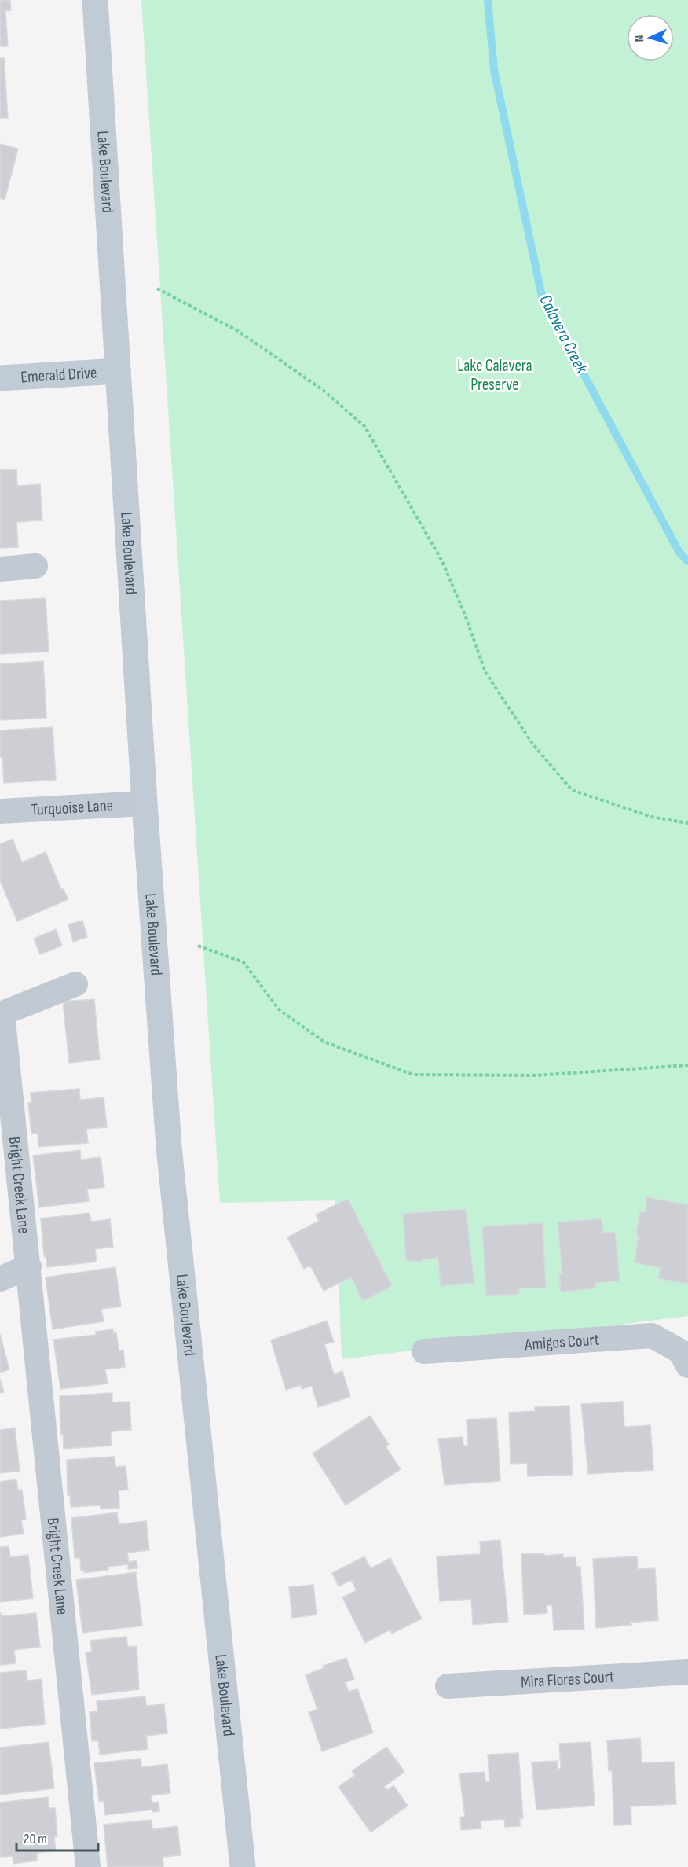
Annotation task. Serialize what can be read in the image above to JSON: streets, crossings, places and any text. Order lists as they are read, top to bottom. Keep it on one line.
{"streets":{"main road":["Lake Boulevard","Emerald Drive"],"street":["Turquoise Lane","Bright Creek Lane","Amigos Court","Mira Flores Court"]},"crossings":[["Lake Boulevard","Emerald Drive"],["Lake Boulevard","Turquoise Lane"]],"water":["Calavera Creek"],"parks":["Lake Calavera Preserve"],"scale_bar":"20 m","north":"left"}
